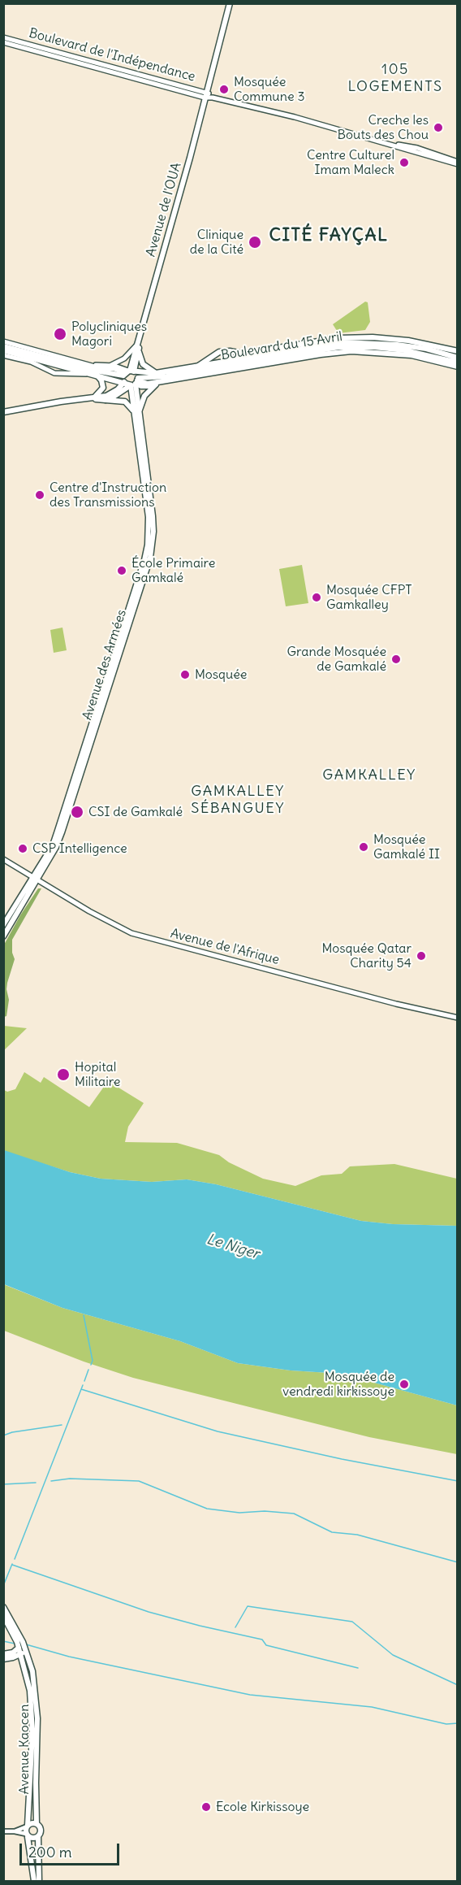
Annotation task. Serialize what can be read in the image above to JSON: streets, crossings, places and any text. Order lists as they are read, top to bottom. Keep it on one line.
{"streets":{"main road":["Boulevard de l'Indépendance","Avenue de l'OUA","Boulevard du 15 Avril","Avenue des Armées","Avenue de l'Afrique","Avenue Kaocen"]},"crossings":[["Boulevard de l'Indépendance","Avenue de l'OUA"],["Avenue de l'OUA","Boulevard du 15 Avril"],["Boulevard du 15 Avril","Avenue des Armées"],["Avenue des Armées","Avenue de l'Afrique"]],"districts":["105 LOGEMENTS","CITÉ FAYÇAL","GAMKALLEY","GAMKALLEY SÉBANGUEY"],"water":["Le Niger"],"places":["Mosquée Commune 3","Creche les Bouts des Chou","Centre Culturel Imam Maleck","Clinique de la Cité","Polycliniques Magori","Centre d'Instruction des Transmissions","École Primaire Gamkalé","Mosquée CFPT Gamkalley","Grande Mosquée de Gamkalé","Mosquée","CSI de Gamkalé","Mosquée Gamkalé II","CSP Intelligence","Mosquée Qatar Charity 54","Hopital Militaire","Mosquée de vendredi kirkissoye","Ecole Kirkissoye"],"scale_bar":"200 m"}
